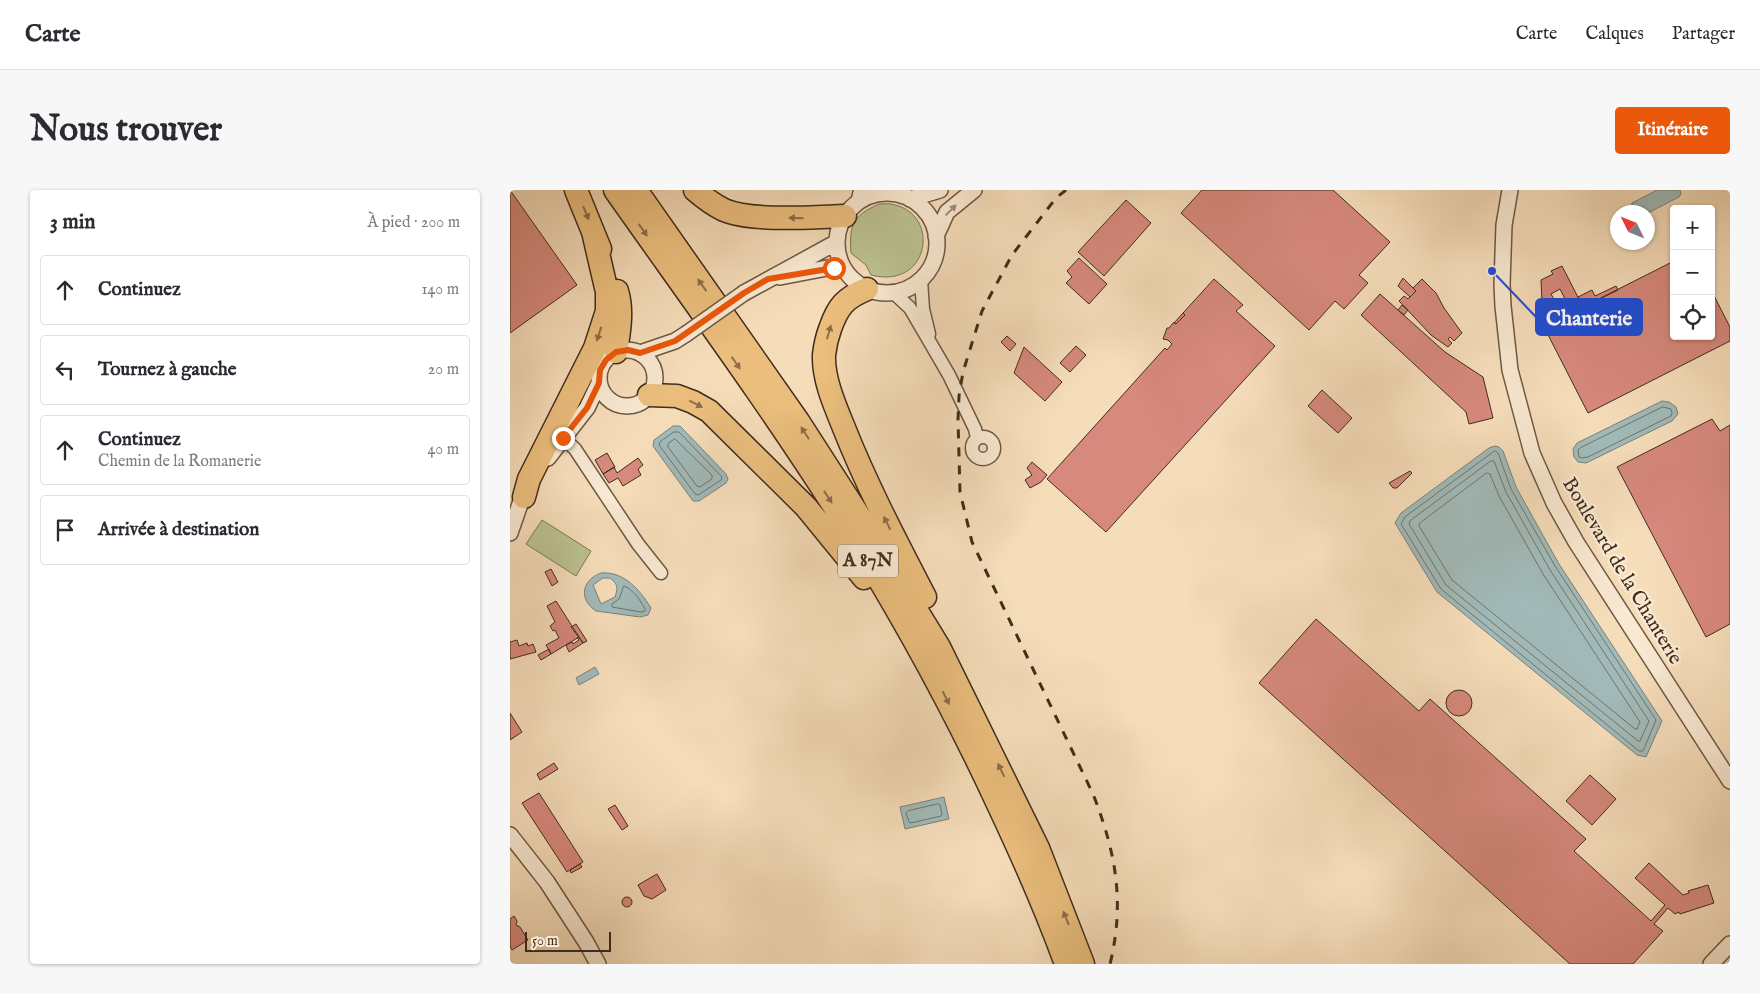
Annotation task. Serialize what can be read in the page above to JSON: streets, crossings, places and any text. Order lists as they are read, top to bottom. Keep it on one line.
{"streets":{"highway":["A 87N"],"street":["Boulevard de la Chanterie"]},"places":["Chanterie"],"scale_bar":"50 m","north":"top left","page":{"header":"Carte","nav":["Carte","Calques","Partager"],"buttons":"Itinéraire","title":"Nous trouver","heading":["3 min","À pied · 200 m"],"map_buttons":["+","−"],"list":[["Continuez","140 m"],["Tournez à gauche","20 m"],["Continuez","Chemin de la Romanerie","40 m"],"Arrivée à destination"],"scale":"50 m"}}
